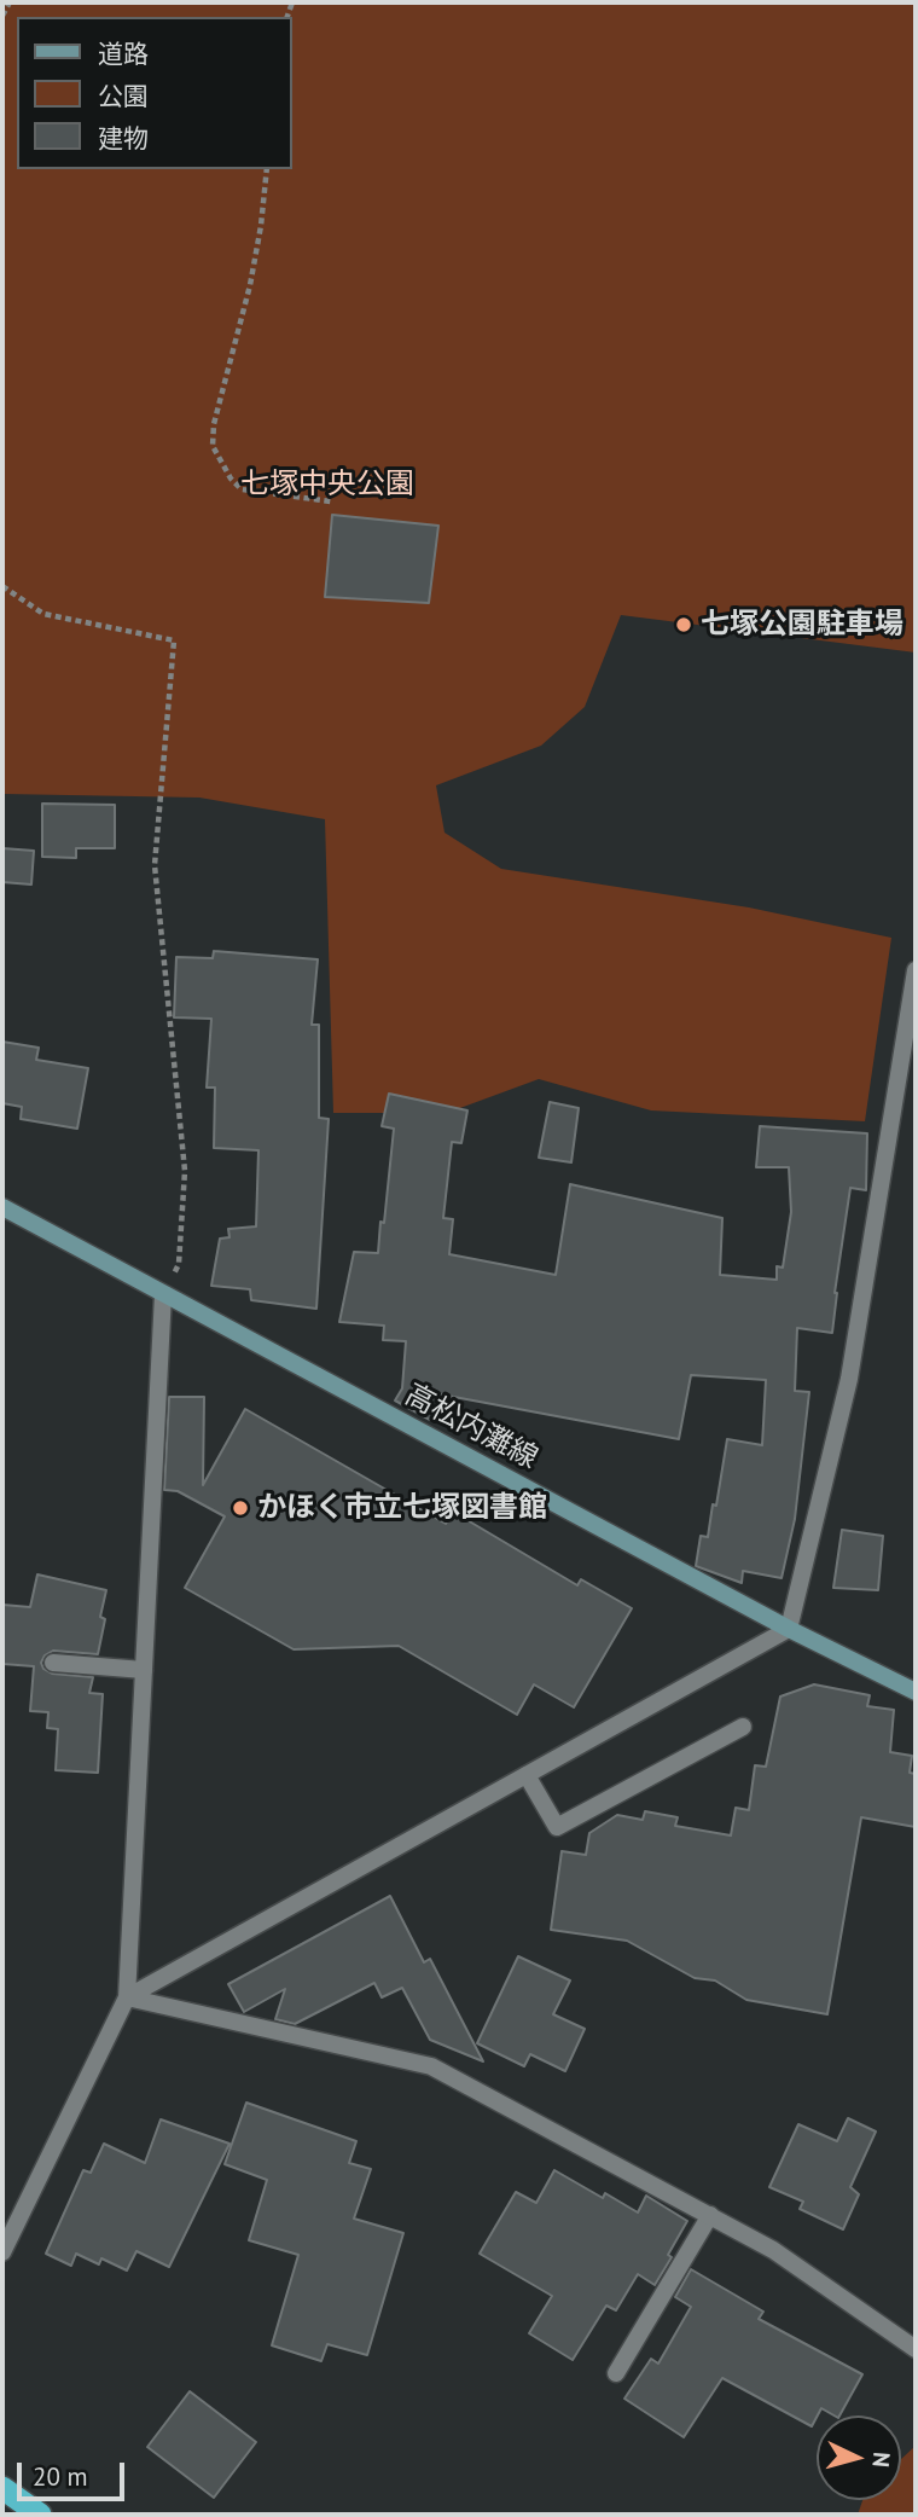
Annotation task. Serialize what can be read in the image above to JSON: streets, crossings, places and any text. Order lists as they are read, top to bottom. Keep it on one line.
{"streets":{"main road":["高松内灘線"]},"parks":["七塚中央公園"],"places":["七塚公園駐車場","かほく市立七塚図書館"],"legend":["道路","公園","建物"],"scale_bar":"20 m","north":"right"}
